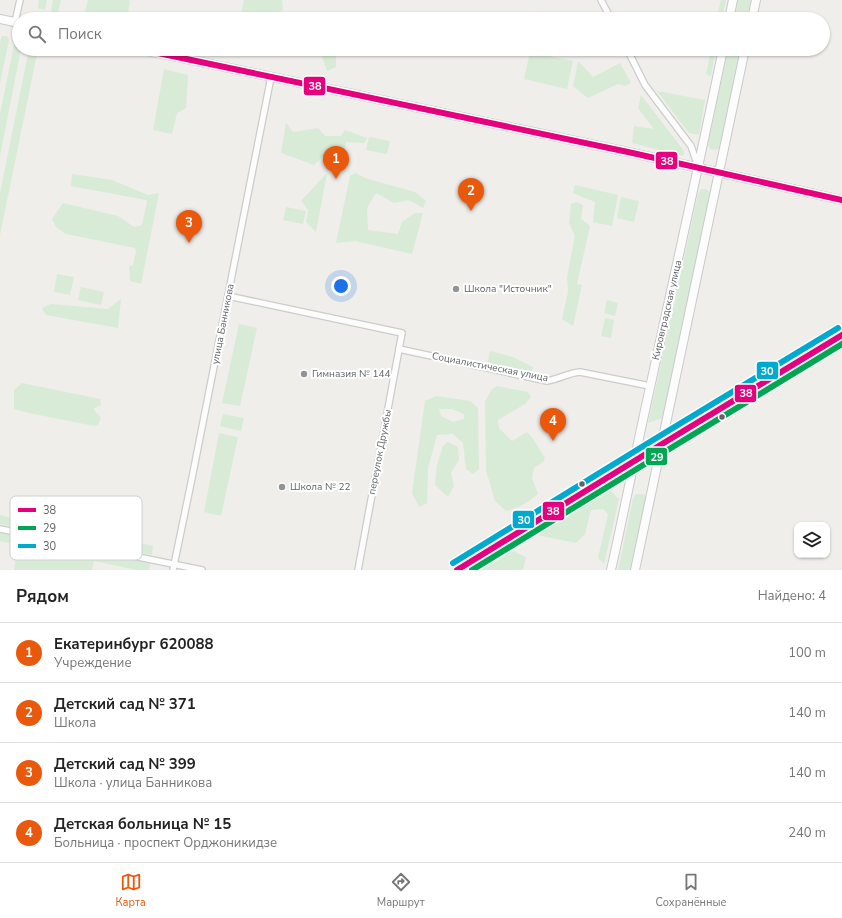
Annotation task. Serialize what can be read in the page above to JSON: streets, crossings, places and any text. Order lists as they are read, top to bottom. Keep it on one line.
{"streets":{"main road":["Кировградская улица"],"street":["улица Банникова","Социалистическая улица","переулок Дружбы"]},"crossings":[["Кировградская улица","Социалистическая улица"],["улица Банникова","переулок Дружбы"],["Социалистическая улица","переулок Дружбы"]],"places":["Школа \"Источник\"","Гимназия № 144","Школа № 22"],"lines":["transit line 38","transit line 30","transit line 29"],"legend":["38","29","30"],"page":{"search":"Поиск","pins":["1","2","3","4"],"heading":["Рядом","Найдено: 4"],"list":[{"mark":"1","name":"Екатеринбург 620088","note":"Учреждение","value":"100 m"},{"mark":"2","name":"Детский сад № 371","note":"Школа","value":"140 m"},{"mark":"3","name":"Детский сад № 399","note":"Школа · улица Банникова","value":"140 m"},{"mark":"4","name":"Детская больница № 15","note":"Больница · проспект Орджоникидзе","value":"240 m"}],"nav":["Карта","Маршрут","Сохранённые"]}}
